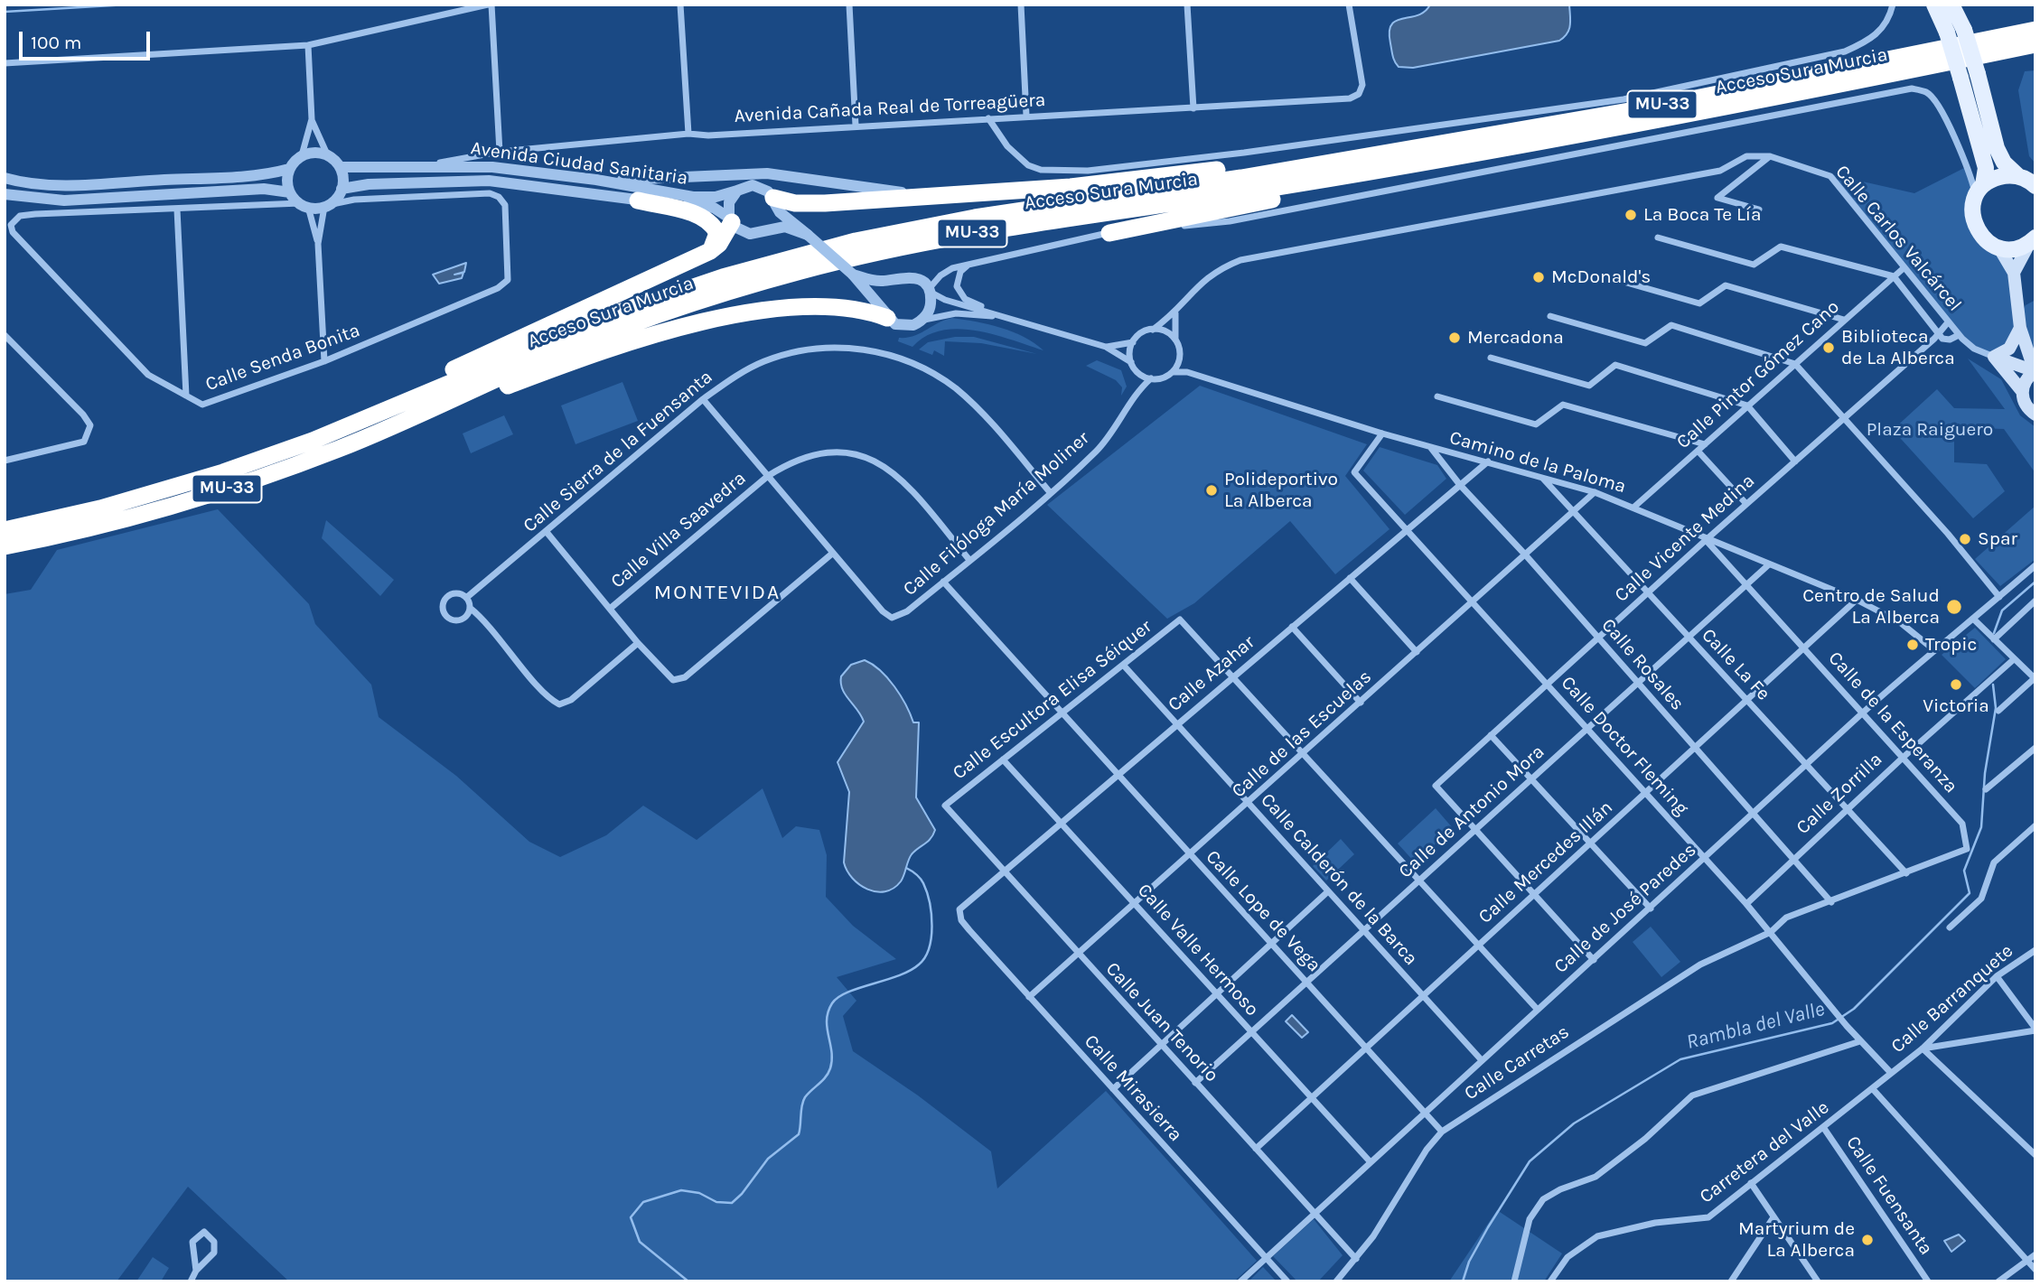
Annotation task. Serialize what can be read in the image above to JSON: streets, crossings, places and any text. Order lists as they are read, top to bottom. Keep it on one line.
{"streets":{"highway":["Acceso Sur a Murcia","MU-33"],"street":["Avenida Cañada Real de Torreagüera","Avenida Ciudad Sanitaria","Calle Carlos Valcárcel","Calle Senda Bonita","Calle Pintor Gómez Cano","Calle Sierra de la Fuensanta","Camino de la Paloma","Calle Filóloga María Moliner","Calle Villa Saavedra","Calle Vicente Medina","Calle Rosales","Calle La Fe","Calle Azahar","Calle Escultora Elisa Séiquer","Calle de la Esperanza","Calle de las Escuelas","Calle Doctor Fleming","Calle Zorrilla","Calle de Antonio Mora","Calle Mercedes Illán","Calle Calderón de la Barca","Calle de José Paredes","Calle Lope de Vega","Calle Valle Hermoso","Calle Barranquete","Calle Juan Tenorio","Calle Carretas","Calle Mirasierra","Carretera del Valle","Calle Fuensanta"]},"crossings":[["Avenida Cañada Real de Torreagüera","Avenida Ciudad Sanitaria"],["Avenida Ciudad Sanitaria","Calle Senda Bonita"],["Calle Carlos Valcárcel","Calle Pintor Gómez Cano"],["Calle Carlos Valcárcel","Calle Vicente Medina"],["Calle Pintor Gómez Cano","Camino de la Paloma"],["Calle Sierra de la Fuensanta","Calle Filóloga María Moliner"],["Camino de la Paloma","Calle Filóloga María Moliner"],["Camino de la Paloma","Calle Vicente Medina"],["Camino de la Paloma","Calle Rosales"],["Camino de la Paloma","Calle La Fe"],["Camino de la Paloma","Calle Azahar"],["Camino de la Paloma","Calle de la Esperanza"],["Camino de la Paloma","Calle de las Escuelas"],["Camino de la Paloma","Calle Doctor Fleming"],["Camino de la Paloma","Calle de Antonio Mora"],["Camino de la Paloma","Calle Mercedes Illán"],["Camino de la Paloma","Calle de José Paredes"],["Calle Filóloga María Moliner","Calle Villa Saavedra"],["Calle Filóloga María Moliner","Calle Lope de Vega"],["Calle Vicente Medina","Calle Rosales"],["Calle Vicente Medina","Calle La Fe"],["Calle Vicente Medina","Calle de la Esperanza"],["Calle Vicente Medina","Calle Doctor Fleming"],["Calle Vicente Medina","Calle de Antonio Mora"],["Calle Rosales","Calle Azahar"],["Calle Rosales","Calle de las Escuelas"],["Calle Rosales","Calle Zorrilla"],["Calle Rosales","Calle de Antonio Mora"],["Calle Rosales","Calle Mercedes Illán"],["Calle Rosales","Calle de José Paredes"],["Calle Rosales","Calle Carretas"],["Calle La Fe","Calle de las Escuelas"],["Calle La Fe","Calle Zorrilla"],["Calle La Fe","Calle de Antonio Mora"],["Calle La Fe","Calle Mercedes Illán"],["Calle La Fe","Calle de José Paredes"],["Calle La Fe","Calle Carretas"],["Calle Azahar","Calle Escultora Elisa Séiquer"],["Calle Azahar","Calle Doctor Fleming"],["Calle Azahar","Calle Calderón de la Barca"],["Calle Azahar","Calle Lope de Vega"],["Calle Azahar","Calle Valle Hermoso"],["Calle Azahar","Calle Juan Tenorio"],["Calle Azahar","Calle Mirasierra"],["Calle Escultora Elisa Séiquer","Calle Calderón de la Barca"],["Calle Escultora Elisa Séiquer","Calle Lope de Vega"],["Calle Escultora Elisa Séiquer","Calle Valle Hermoso"],["Calle Escultora Elisa Séiquer","Calle Juan Tenorio"],["Calle de la Esperanza","Calle Zorrilla"],["Calle de la Esperanza","Calle de Antonio Mora"],["Calle de la Esperanza","Calle Mercedes Illán"],["Calle de la Esperanza","Calle de José Paredes"],["Calle de la Esperanza","Calle Carretas"],["Calle de las Escuelas","Calle Doctor Fleming"],["Calle de las Escuelas","Calle Calderón de la Barca"],["Calle de las Escuelas","Calle Lope de Vega"],["Calle de las Escuelas","Calle Valle Hermoso"],["Calle de las Escuelas","Calle Juan Tenorio"],["Calle de las Escuelas","Calle Mirasierra"],["Calle Doctor Fleming","Calle Zorrilla"],["Calle Doctor Fleming","Calle de Antonio Mora"],["Calle Doctor Fleming","Calle Mercedes Illán"],["Calle Doctor Fleming","Calle de José Paredes"],["Calle Doctor Fleming","Calle Barranquete"],["Calle Doctor Fleming","Calle Carretas"],["Calle Doctor Fleming","Carretera del Valle"],["Calle de Antonio Mora","Calle Calderón de la Barca"],["Calle de Antonio Mora","Calle Lope de Vega"],["Calle de Antonio Mora","Calle Valle Hermoso"],["Calle de Antonio Mora","Calle Juan Tenorio"],["Calle Mercedes Illán","Calle Calderón de la Barca"],["Calle Mercedes Illán","Calle Lope de Vega"],["Calle Mercedes Illán","Calle Valle Hermoso"],["Calle Mercedes Illán","Calle Juan Tenorio"],["Calle Calderón de la Barca","Calle de José Paredes"],["Calle de José Paredes","Calle Lope de Vega"],["Calle de José Paredes","Calle Valle Hermoso"],["Calle de José Paredes","Calle Juan Tenorio"],["Calle de José Paredes","Calle Mirasierra"],["Calle Lope de Vega","Calle Carretas"],["Calle Barranquete","Carretera del Valle"],["Calle Juan Tenorio","Calle Carretas"],["Carretera del Valle","Calle Fuensanta"]],"districts":["MONTEVIDA"],"water":["Rambla del Valle"],"parks":["Plaza Raiguero"],"places":["La Boca Te Lía","McDonald's","Mercadona","Biblioteca de La Alberca","Polideportivo La Alberca","Spar","Centro de Salud La Alberca","Tropic","Victoria","Martyrium de La Alberca"],"scale_bar":"100 m"}
